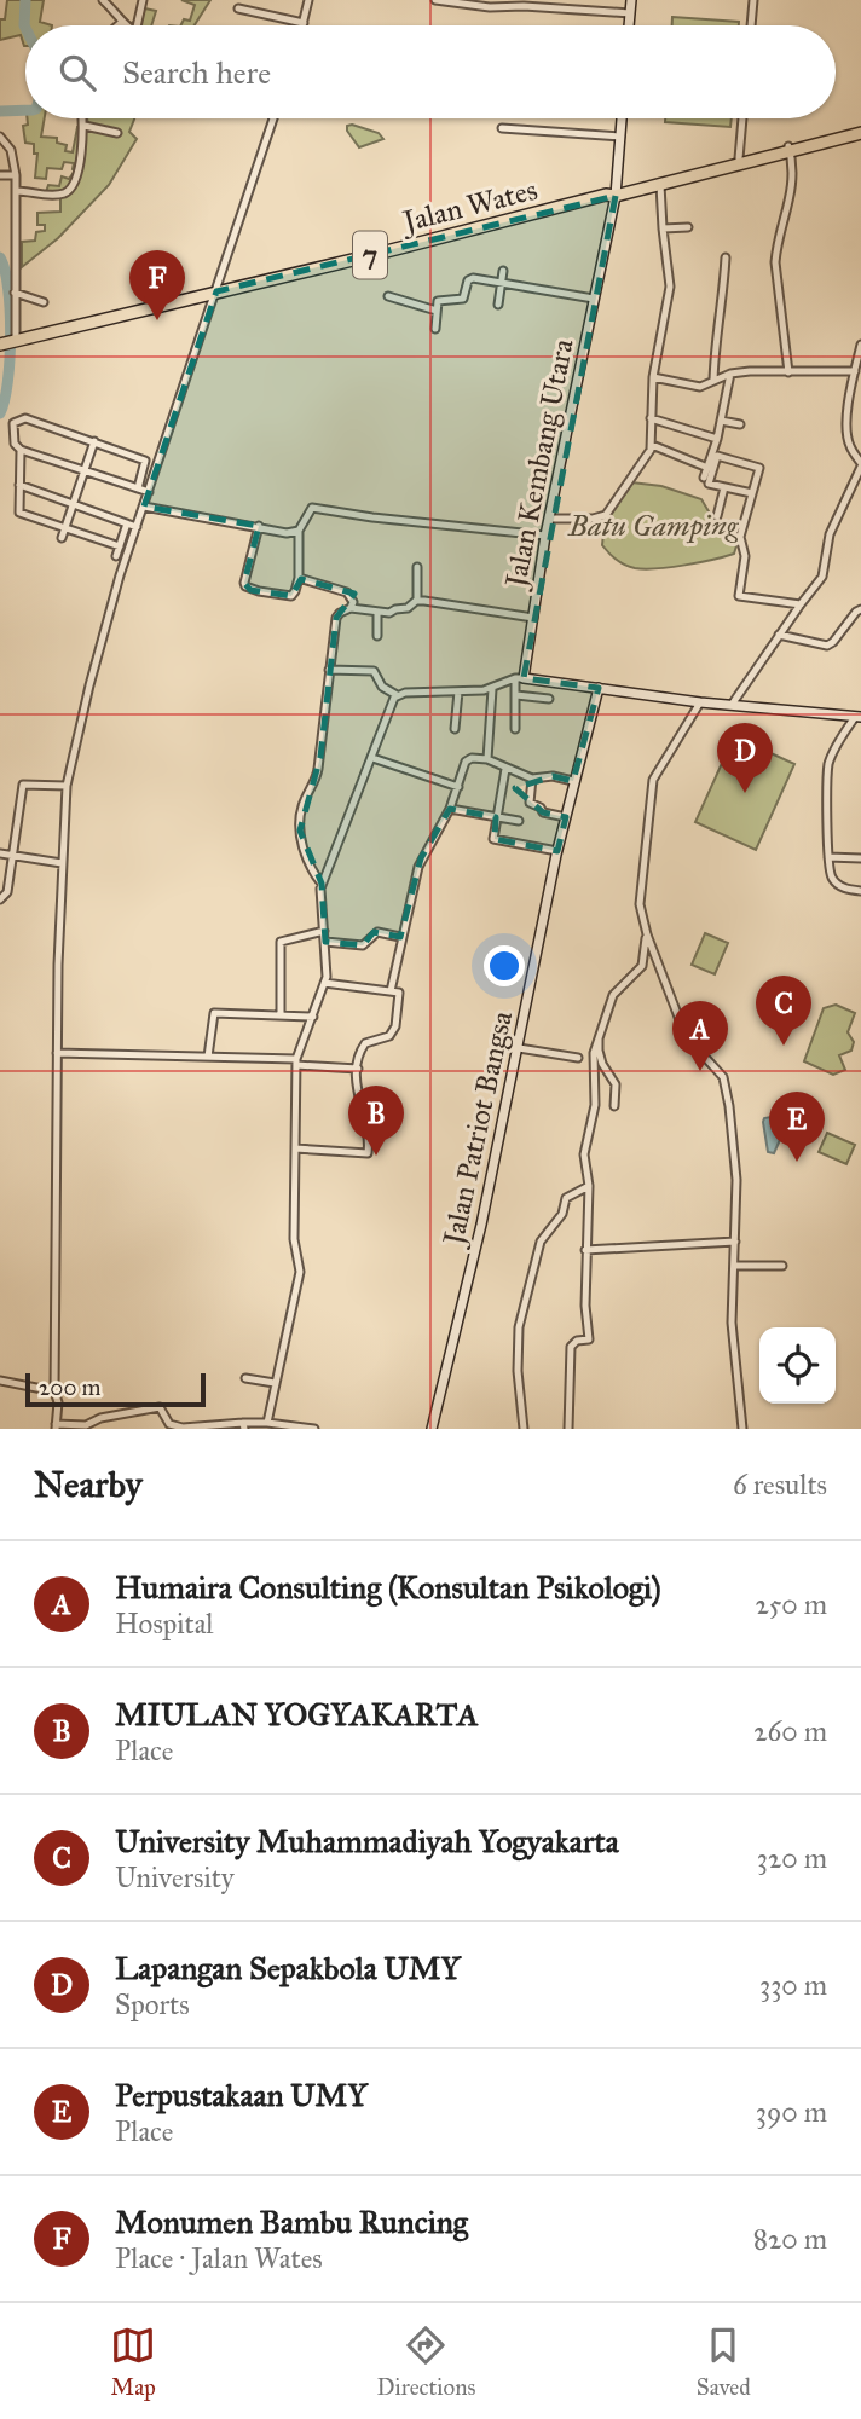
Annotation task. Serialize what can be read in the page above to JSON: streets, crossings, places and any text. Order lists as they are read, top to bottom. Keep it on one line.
{"streets":{"highway":["Jalan Wates","7"],"street":["Jalan Kembang Utara","Jalan Patriot Bangsa"]},"crossings":[["Jalan Wates","Jalan Kembang Utara"]],"parks":["Batu Gamping"],"scale_bar":"200 m","page":{"search":"Search here","pins":["F","D","C","A","B","E"],"scale":"200 m","heading":["Nearby","6 results"],"list":[{"mark":"A","name":"Humaira Consulting (Konsultan Psikologi)","note":"Hospital","value":"250 m"},{"mark":"B","name":"MIULAN YOGYAKARTA","note":"Place","value":"260 m"},{"mark":"C","name":"University Muhammadiyah Yogyakarta","note":"University","value":"320 m"},{"mark":"D","name":"Lapangan Sepakbola UMY","note":"Sports","value":"330 m"},{"mark":"E","name":"Perpustakaan UMY","note":"Place","value":"390 m"},{"mark":"F","name":"Monumen Bambu Runcing","note":"Place · Jalan Wates","value":"820 m"}],"nav":["Map","Directions","Saved"]}}
